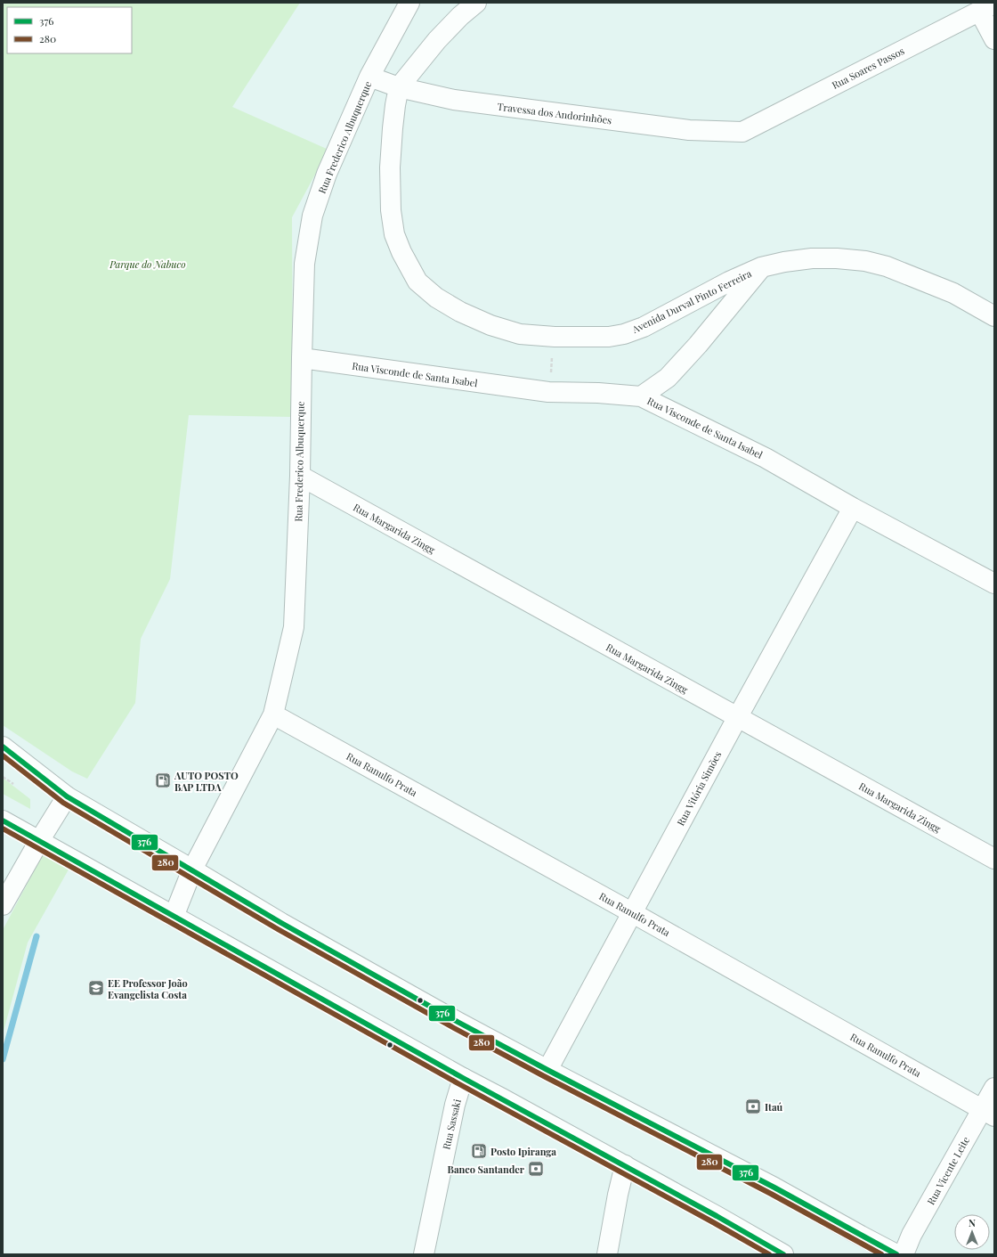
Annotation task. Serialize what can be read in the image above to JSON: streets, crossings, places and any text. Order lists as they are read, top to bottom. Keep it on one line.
{"streets":{"street":["Rua Soares Passos","Travessa dos Andorinhões","Rua Frederico Albuquerque","Avenida Durval Pinto Ferreira","Rua Visconde de Santa Isabel","Rua Margarida Zingg","Rua Ranulfo Prata","Rua Vitória Simões","Rua Sassaki","Rua Vicente Leite"]},"crossings":[["Rua Soares Passos","Travessa dos Andorinhões"],["Travessa dos Andorinhões","Rua Frederico Albuquerque"],["Travessa dos Andorinhões","Avenida Durval Pinto Ferreira"],["Rua Frederico Albuquerque","Rua Visconde de Santa Isabel"],["Rua Frederico Albuquerque","Rua Margarida Zingg"],["Rua Frederico Albuquerque","Rua Ranulfo Prata"],["Avenida Durval Pinto Ferreira","Rua Visconde de Santa Isabel"],["Rua Visconde de Santa Isabel","Rua Vitória Simões"],["Rua Margarida Zingg","Rua Vitória Simões"],["Rua Ranulfo Prata","Rua Vitória Simões"],["Rua Ranulfo Prata","Rua Vicente Leite"]],"parks":["Parque do Nabuco"],"places":{"fuel station":["AUTO POSTO BAP LTDA","Posto Ipiranga"],"school or university":["EE Professor João Evangelista Costa"],"bank":["Itaú","Banco Santander"]},"lines":["transit line 376","transit line 280"],"legend":["376","280"],"north":"top"}
